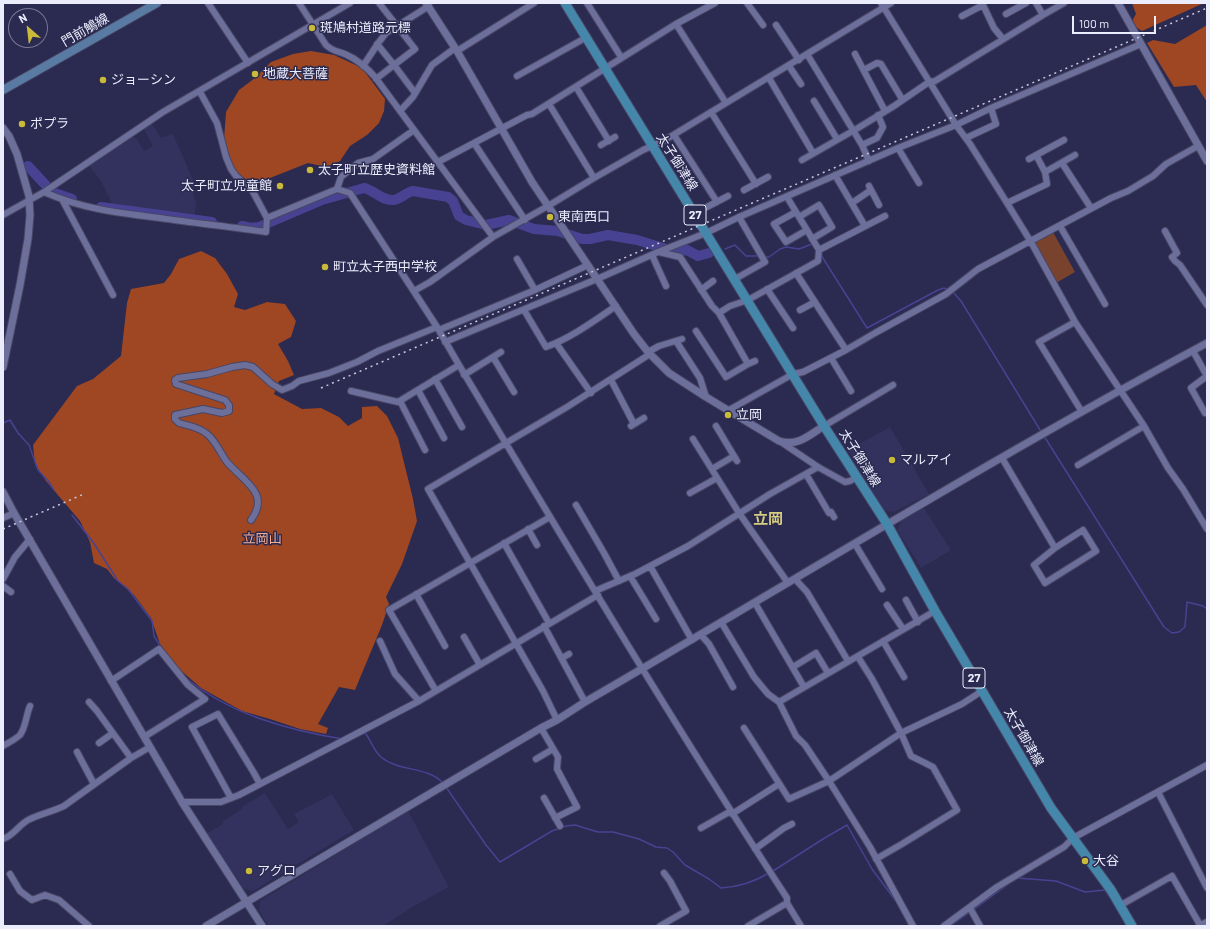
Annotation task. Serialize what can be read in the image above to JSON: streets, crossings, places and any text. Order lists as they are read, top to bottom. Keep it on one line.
{"streets":{"main road":["門前鵤線","太子御津線","27"]},"districts":["立岡"],"parks":["立岡山"],"places":["斑鳩村道路元標","地蔵大菩薩","ジョーシン","ポプラ","太子町立歴史資料館","太子町立児童館","東南西口","町立太子西中学校","立岡","マルアイ","大谷","アグロ"],"scale_bar":"100 m","north":"top left"}
